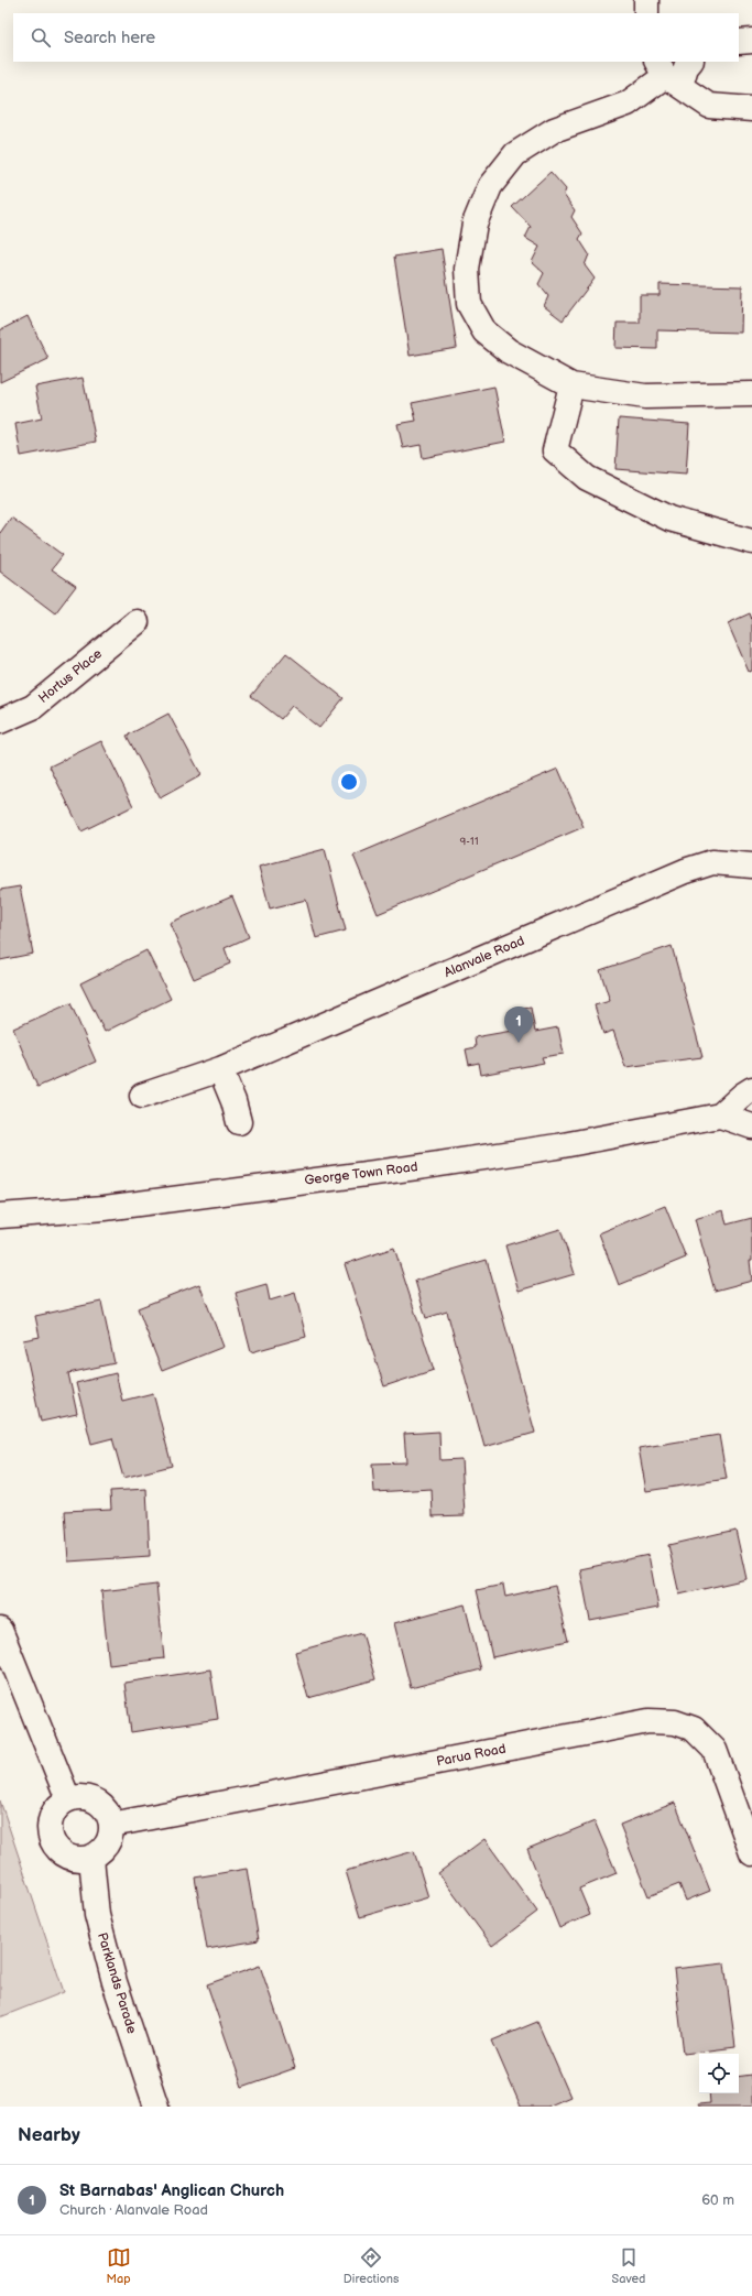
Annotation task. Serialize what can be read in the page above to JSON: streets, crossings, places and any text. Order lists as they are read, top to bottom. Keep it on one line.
{"streets":{"street":["Hortus Place","Alanvale Road","George Town Road","Parua Road","Parklands Parade"]},"crossings":[["Parua Road","Parklands Parade"]],"house_numbers":["9-11"],"page":{"search":"Search here","pins":"1","heading":"Nearby","list":[{"mark":"1","name":"St Barnabas' Anglican Church","note":"Church · Alanvale Road","value":"60 m"}],"nav":["Map","Directions","Saved"]}}
